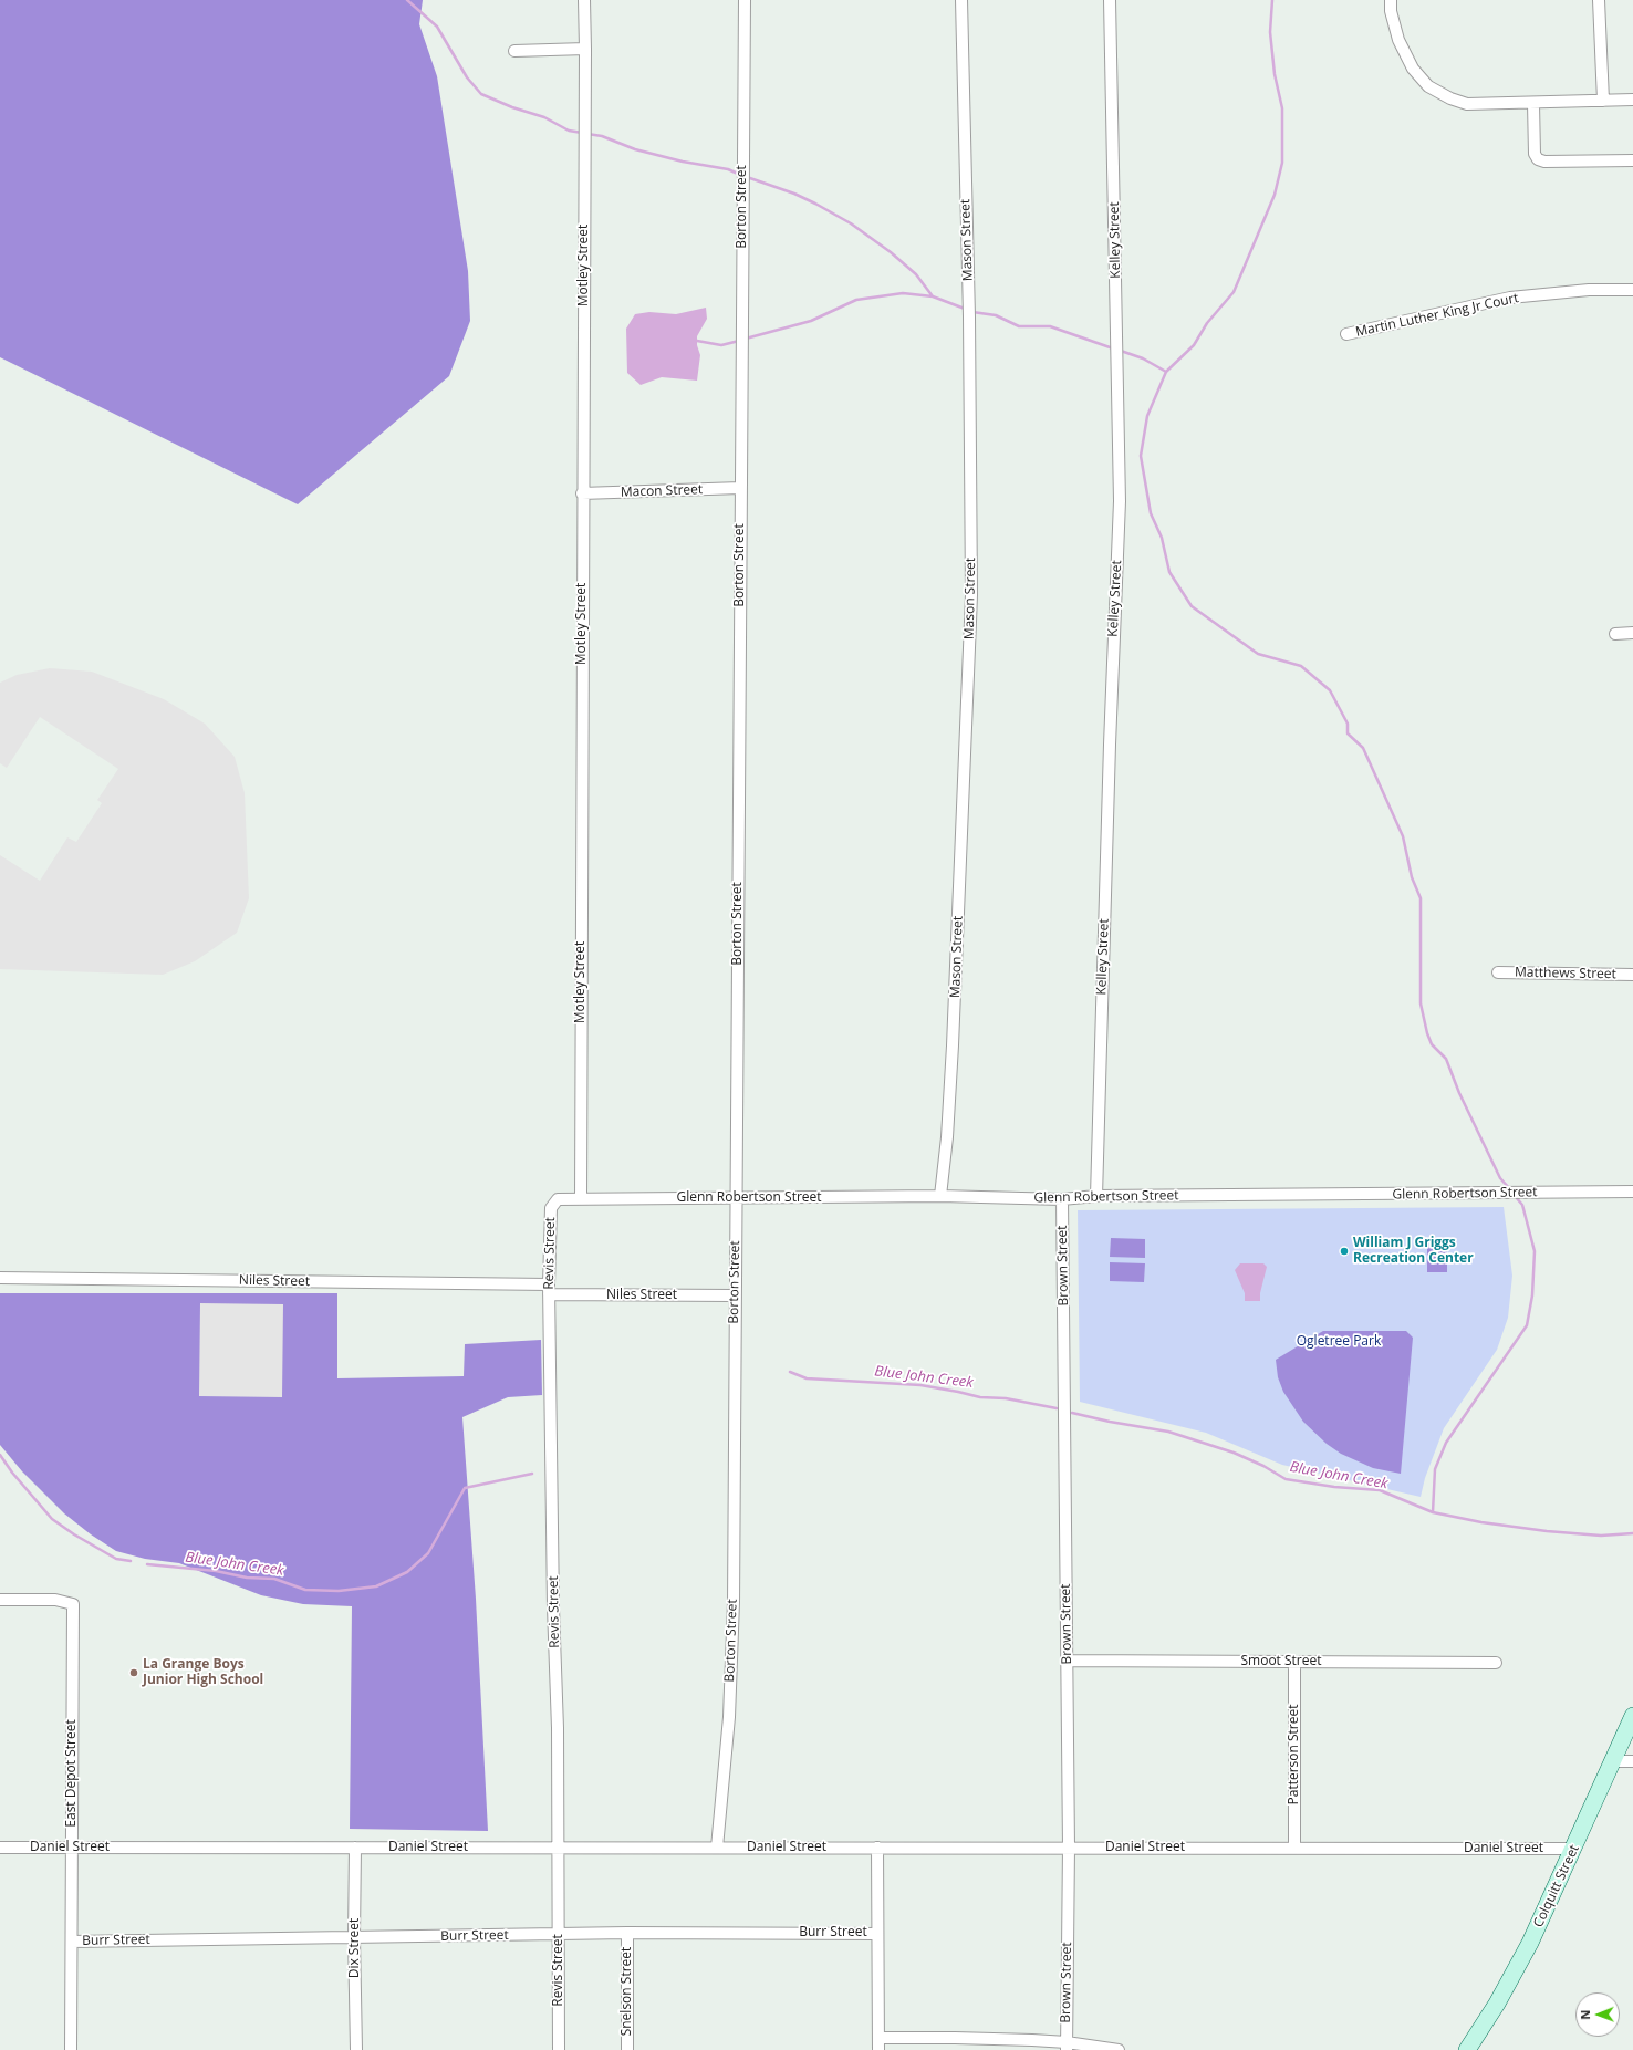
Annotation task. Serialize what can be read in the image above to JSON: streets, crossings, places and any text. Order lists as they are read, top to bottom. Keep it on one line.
{"streets":{"street":["Borton Street","Mason Street","Kelley Street","Motley Street","Martin Luther King Jr Court","Macon Street","Matthews Street","Glenn Robertson Street","Revis Street","Brown Street","Niles Street","Smoot Street","Patterson Street","East Depot Street","Daniel Street","Colquitt Street","Burr Street","Dix Street","Snelson Street"]},"crossings":[["Borton Street","Macon Street"],["Borton Street","Glenn Robertson Street"],["Borton Street","Niles Street"],["Borton Street","Daniel Street"],["Mason Street","Glenn Robertson Street"],["Kelley Street","Glenn Robertson Street"],["Motley Street","Macon Street"],["Motley Street","Glenn Robertson Street"],["Motley Street","Revis Street"],["Glenn Robertson Street","Revis Street"],["Glenn Robertson Street","Brown Street"],["Revis Street","Niles Street"],["Revis Street","Daniel Street"],["Revis Street","Burr Street"],["Brown Street","Smoot Street"],["Brown Street","Daniel Street"],["Smoot Street","Patterson Street"],["Patterson Street","Daniel Street"],["East Depot Street","Daniel Street"],["East Depot Street","Burr Street"],["Daniel Street","Colquitt Street"],["Daniel Street","Dix Street"],["Burr Street","Dix Street"],["Burr Street","Snelson Street"]],"water":["Blue John Creek"],"parks":["Ogletree Park"],"places":["William J Griggs Recreation Center","La Grange Boys Junior High School"],"north":"left"}
